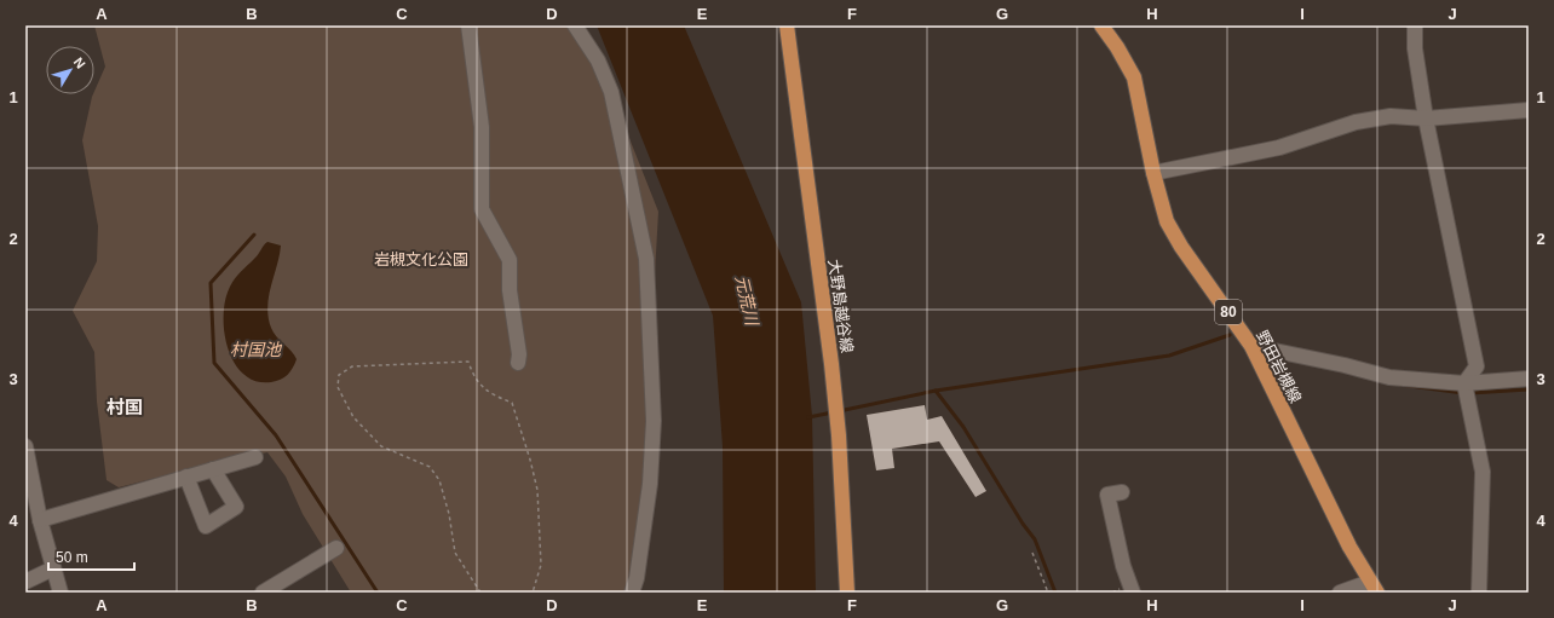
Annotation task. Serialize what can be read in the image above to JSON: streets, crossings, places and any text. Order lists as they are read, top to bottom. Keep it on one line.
{"streets":{"main road":["大野島越谷線","80","野田岩槻線"]},"districts":["村国"],"water":["元荒川","村国池"],"parks":["岩槻文化公園"],"scale_bar":"50 m","north":"top right","grid":{"columns":["A","B","C","D","E","F","G","H","I","J"],"rows":["1","2","3","4"]}}
